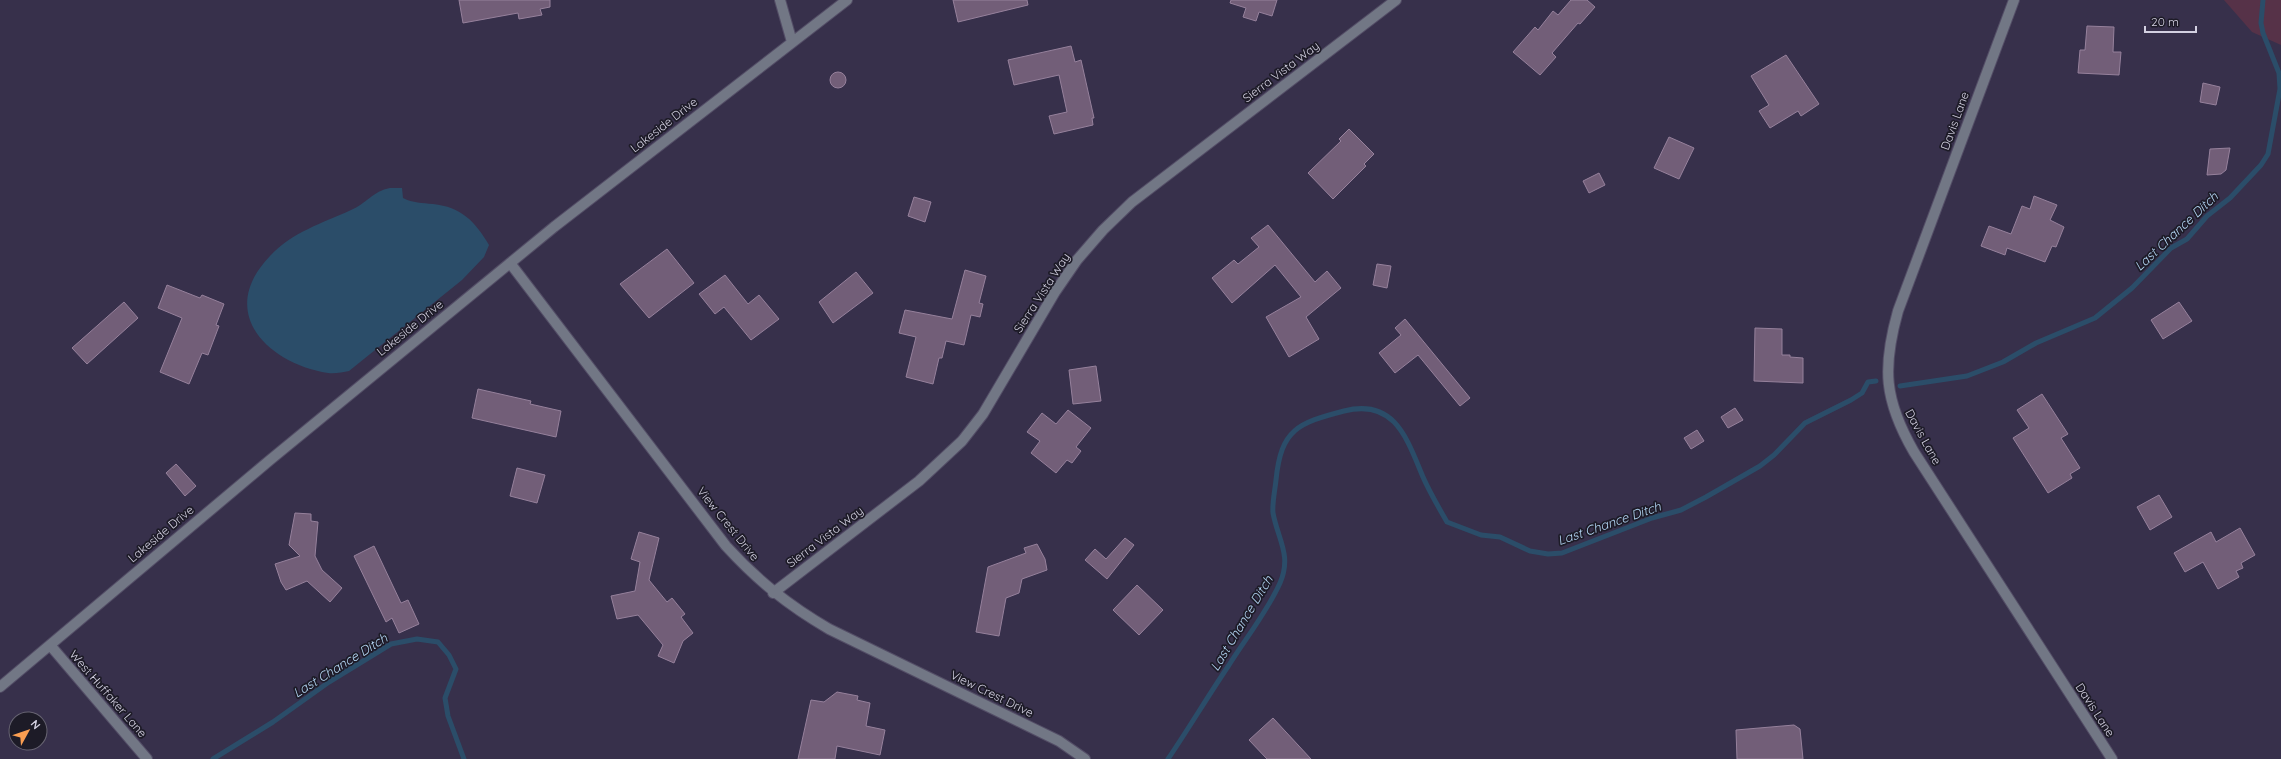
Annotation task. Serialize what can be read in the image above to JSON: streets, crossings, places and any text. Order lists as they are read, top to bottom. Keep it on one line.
{"streets":{"street":["Sierra Vista Way","Davis Lane","Lakeside Drive","View Crest Drive","West Huffaker Lane"]},"crossings":[["Sierra Vista Way","View Crest Drive"],["Lakeside Drive","View Crest Drive"],["Lakeside Drive","West Huffaker Lane"]],"water":["Last Chance Ditch"],"scale_bar":"20 m","north":"top right"}
